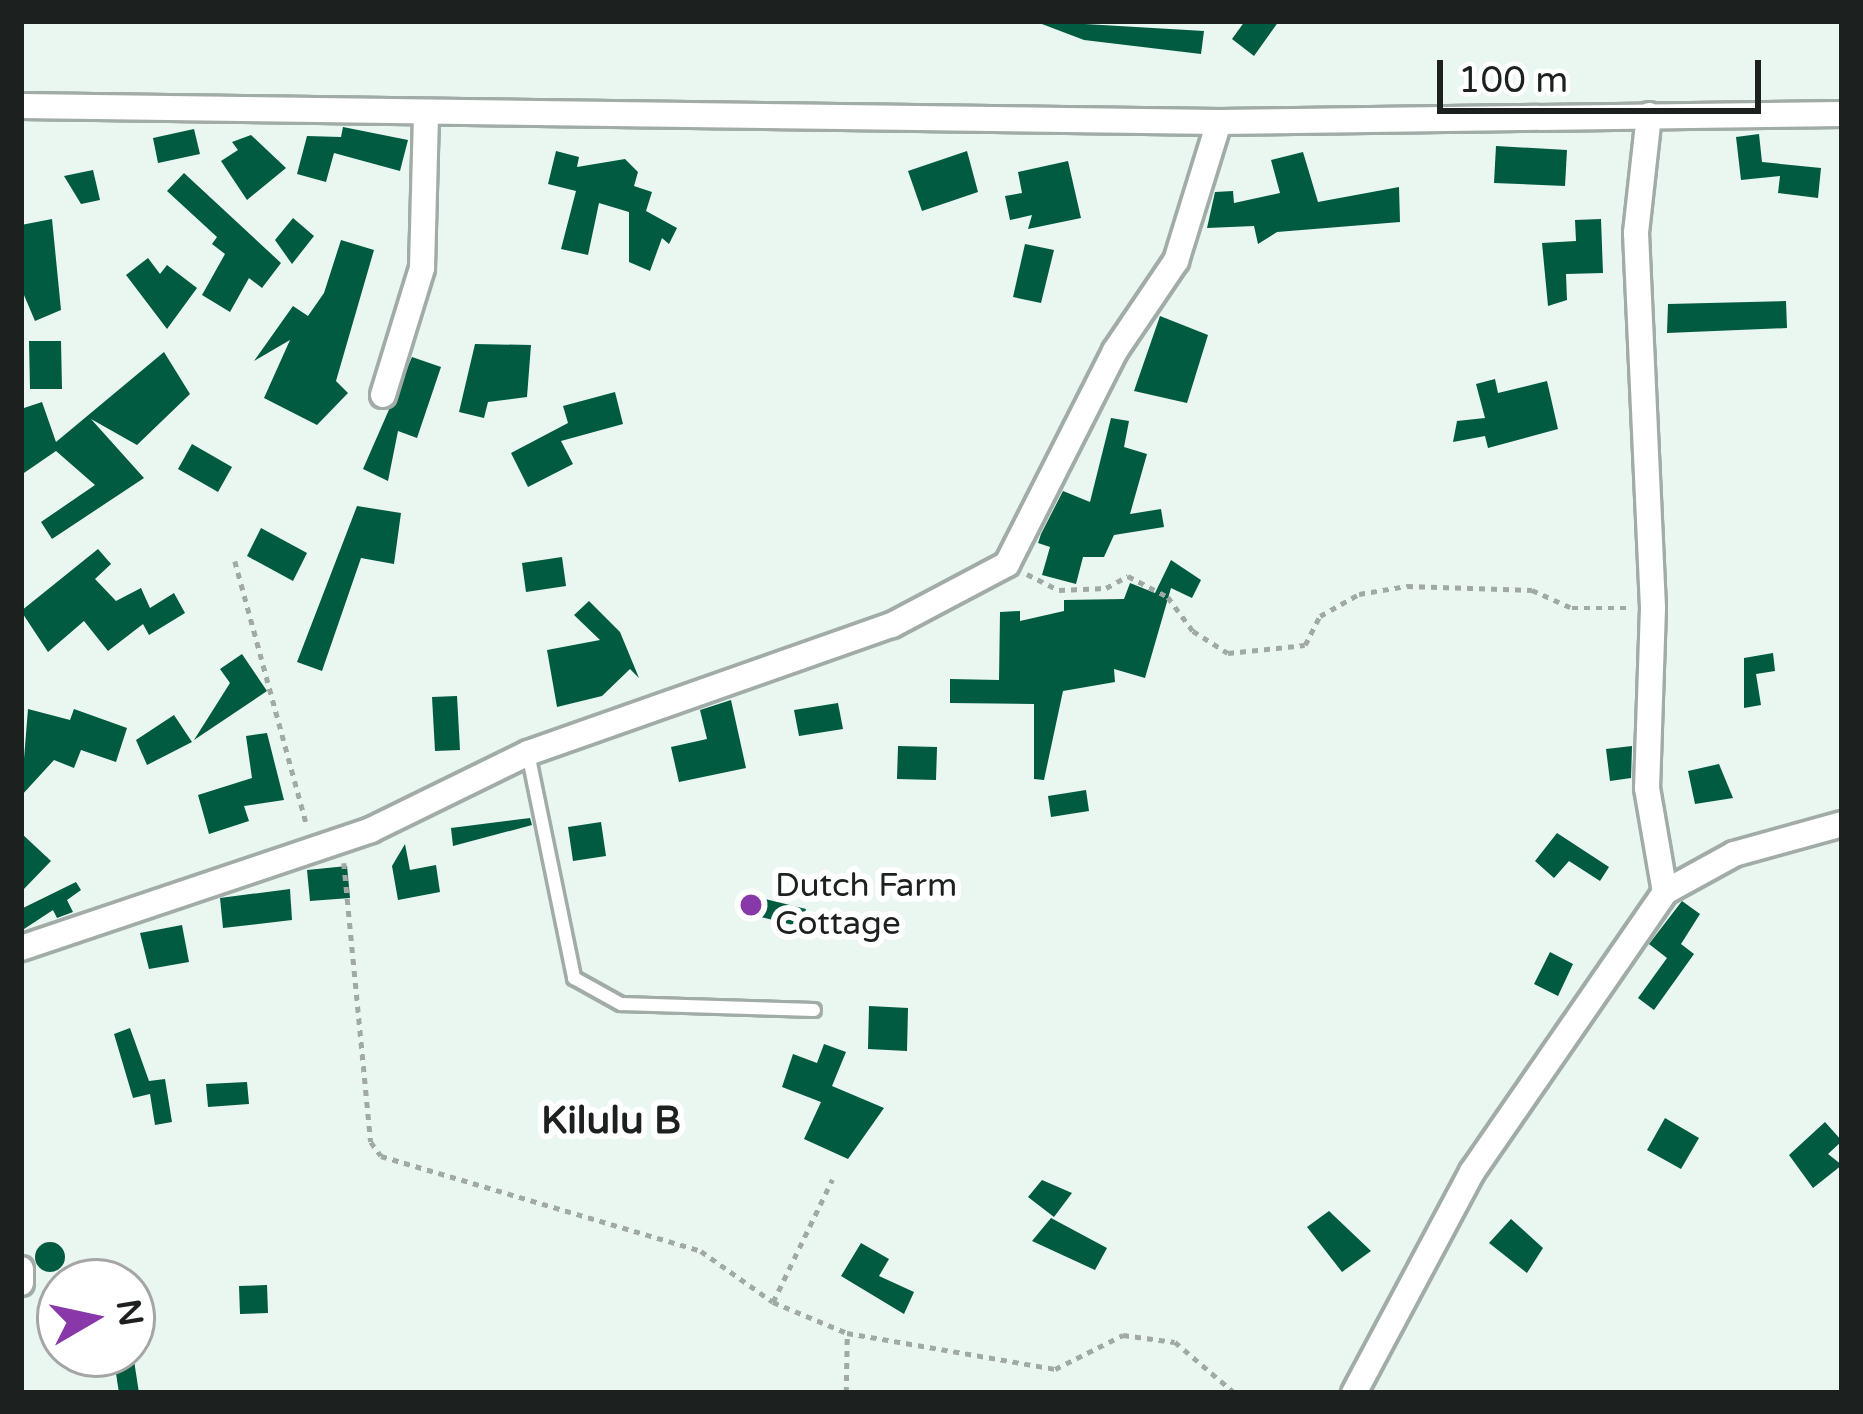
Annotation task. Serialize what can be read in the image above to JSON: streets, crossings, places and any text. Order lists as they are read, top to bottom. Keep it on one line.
{"districts":["Kilulu B"],"places":["Dutch Farm Cottage"],"scale_bar":"100 m","north":"right"}
